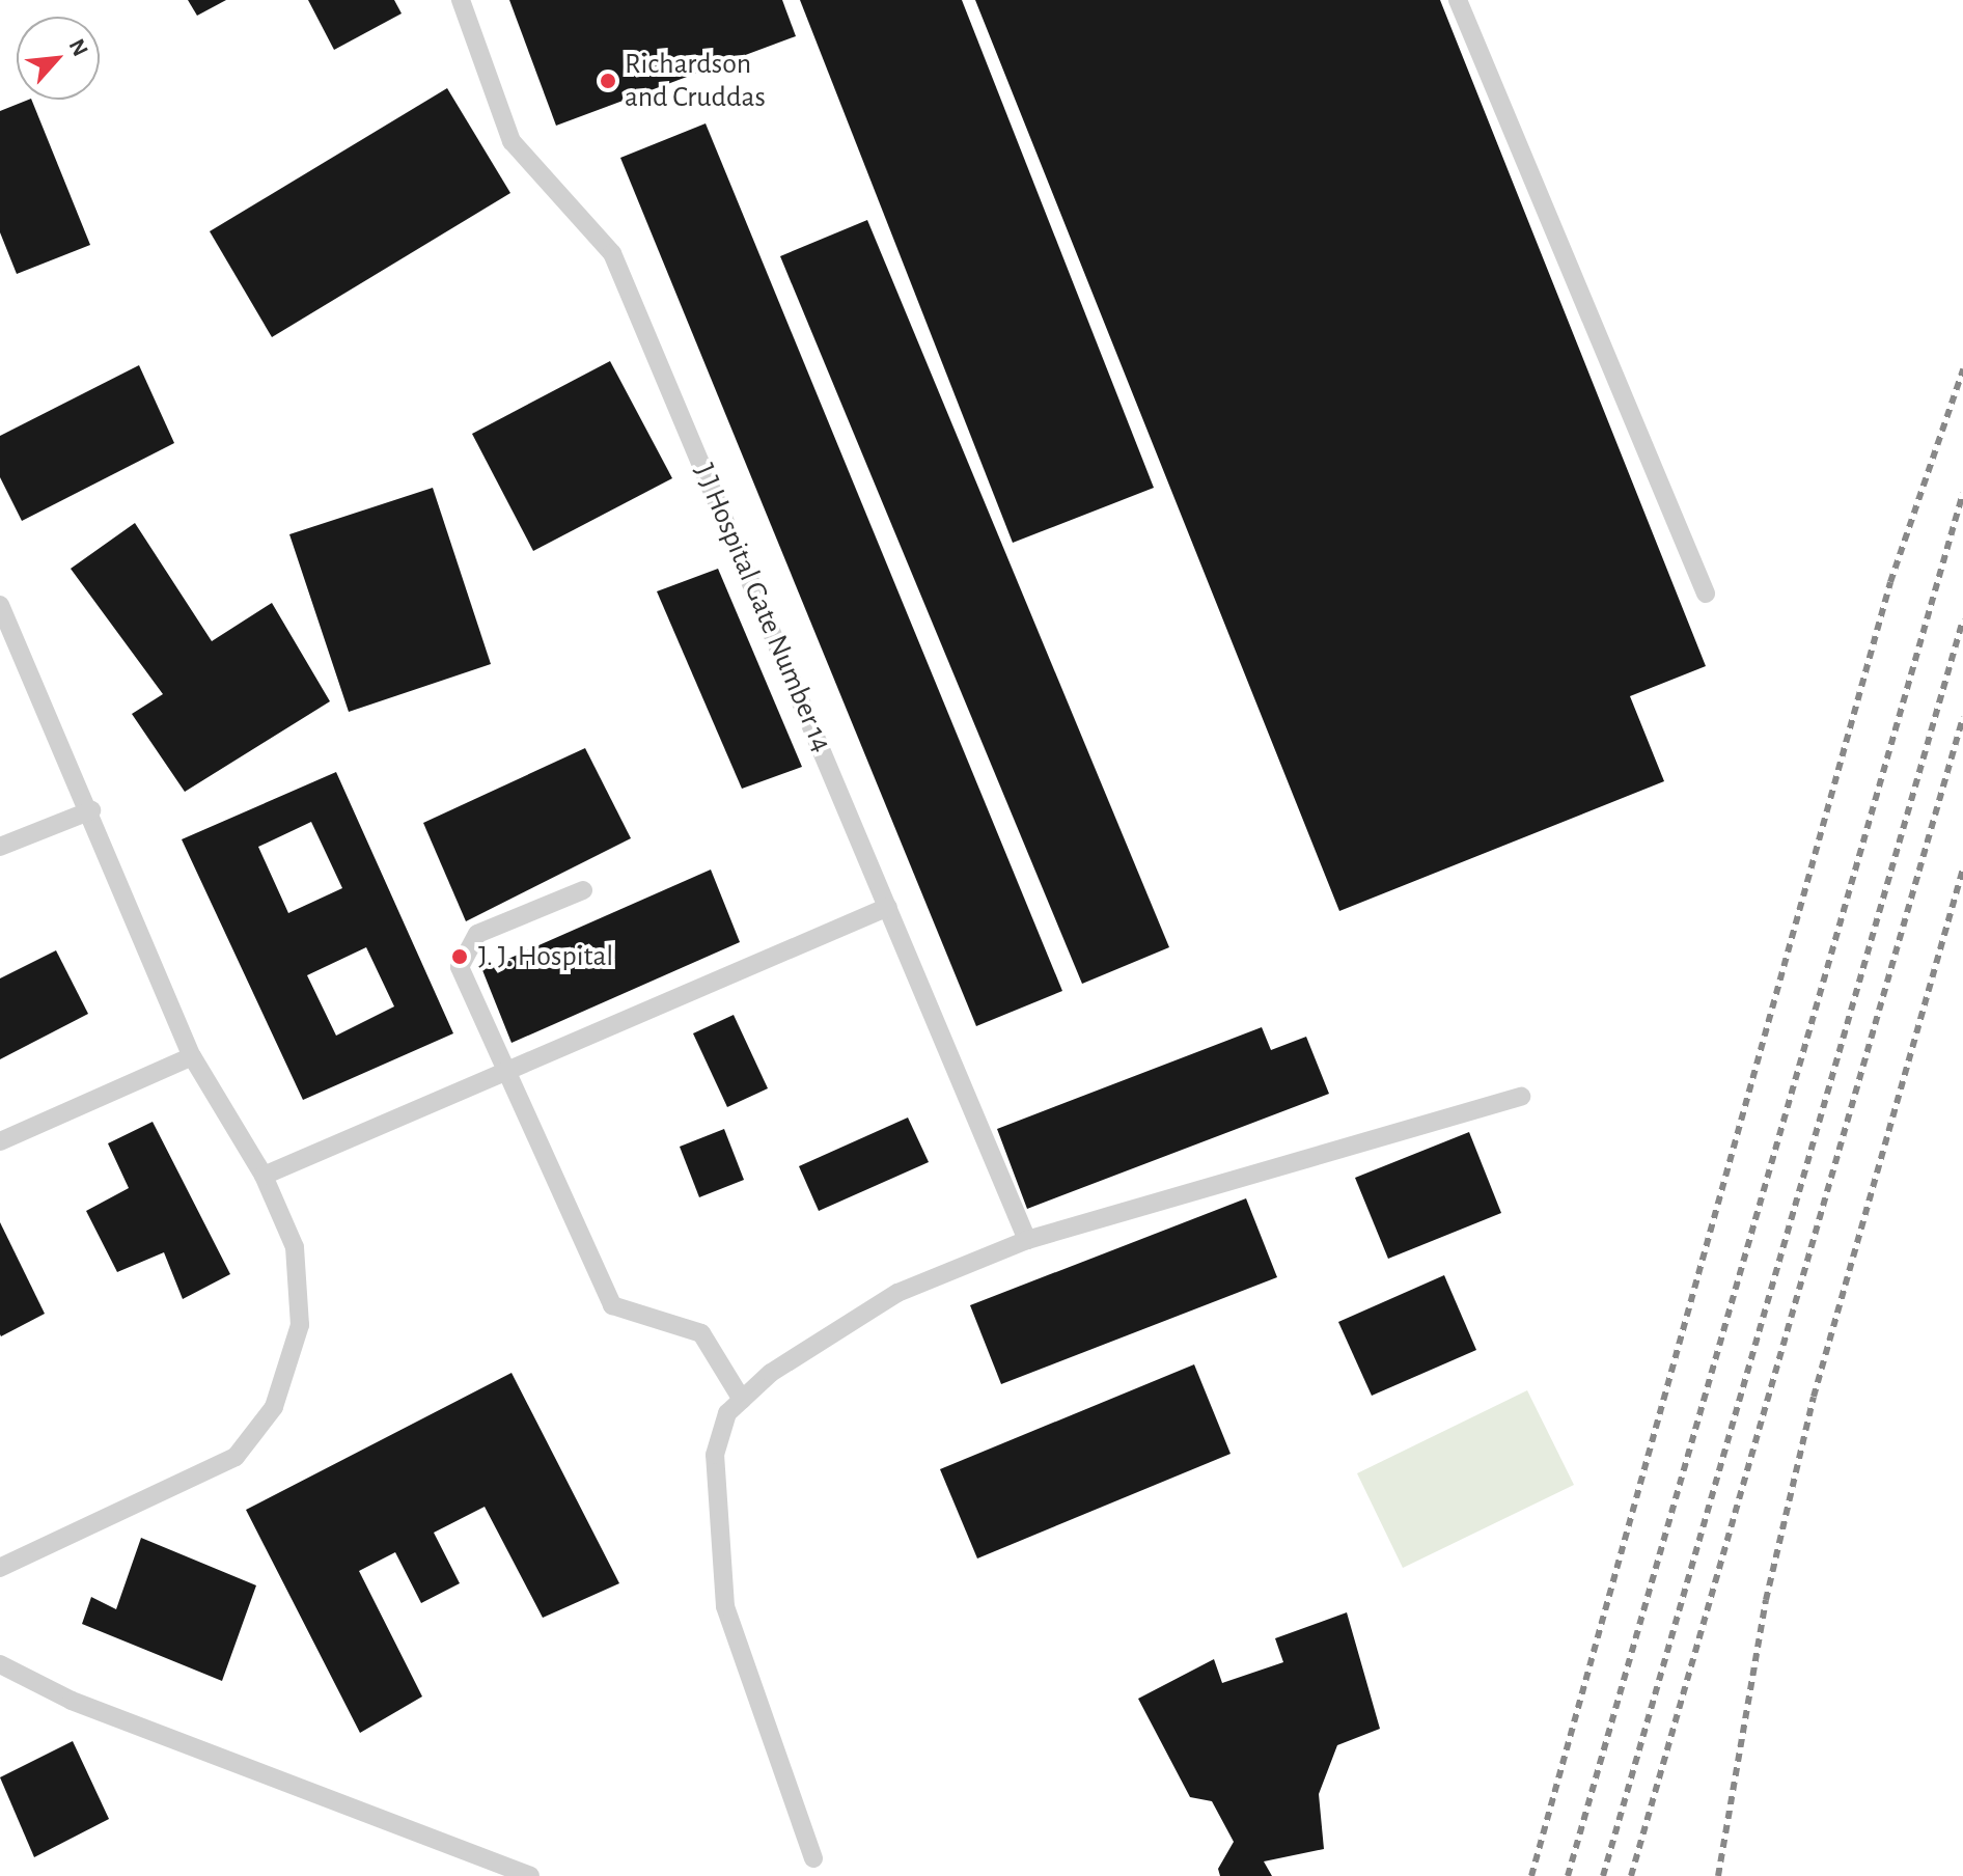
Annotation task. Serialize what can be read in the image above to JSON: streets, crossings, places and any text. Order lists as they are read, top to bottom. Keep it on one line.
{"streets":{"lane":["J J Hospital Gate Number 14"]},"places":["Richardson and Cruddas","J. J. Hospital"],"north":"top right"}
